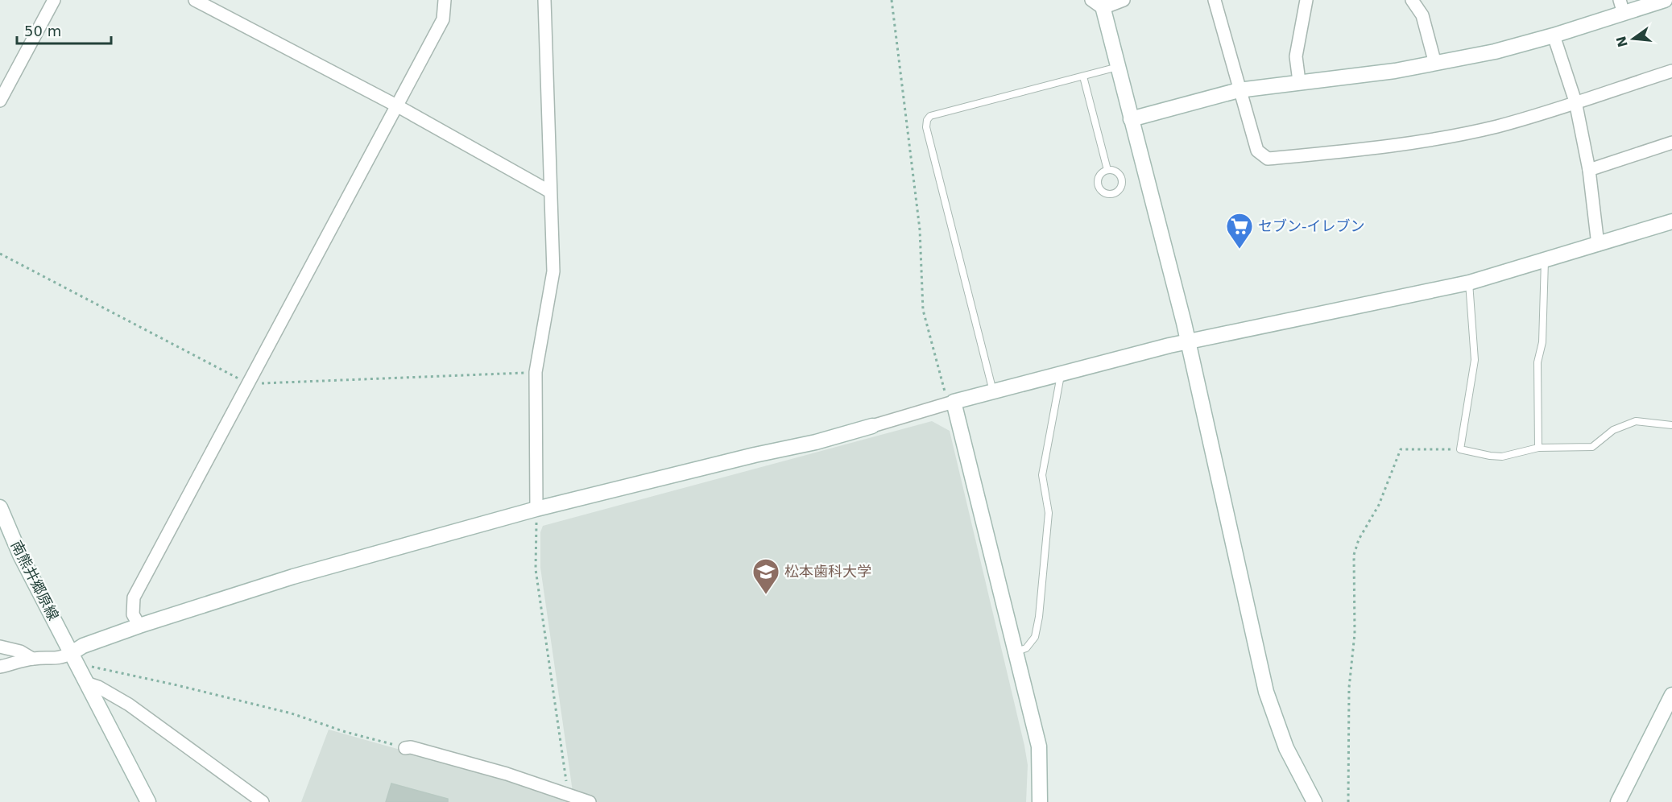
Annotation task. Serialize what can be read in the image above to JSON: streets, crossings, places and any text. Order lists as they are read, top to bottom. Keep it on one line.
{"streets":{"street":["南熊井郷原線"]},"places":{"supermarket":["セブン-イレブン"],"school or university":["松本歯科大学"]},"scale_bar":"50 m","north":"left"}
